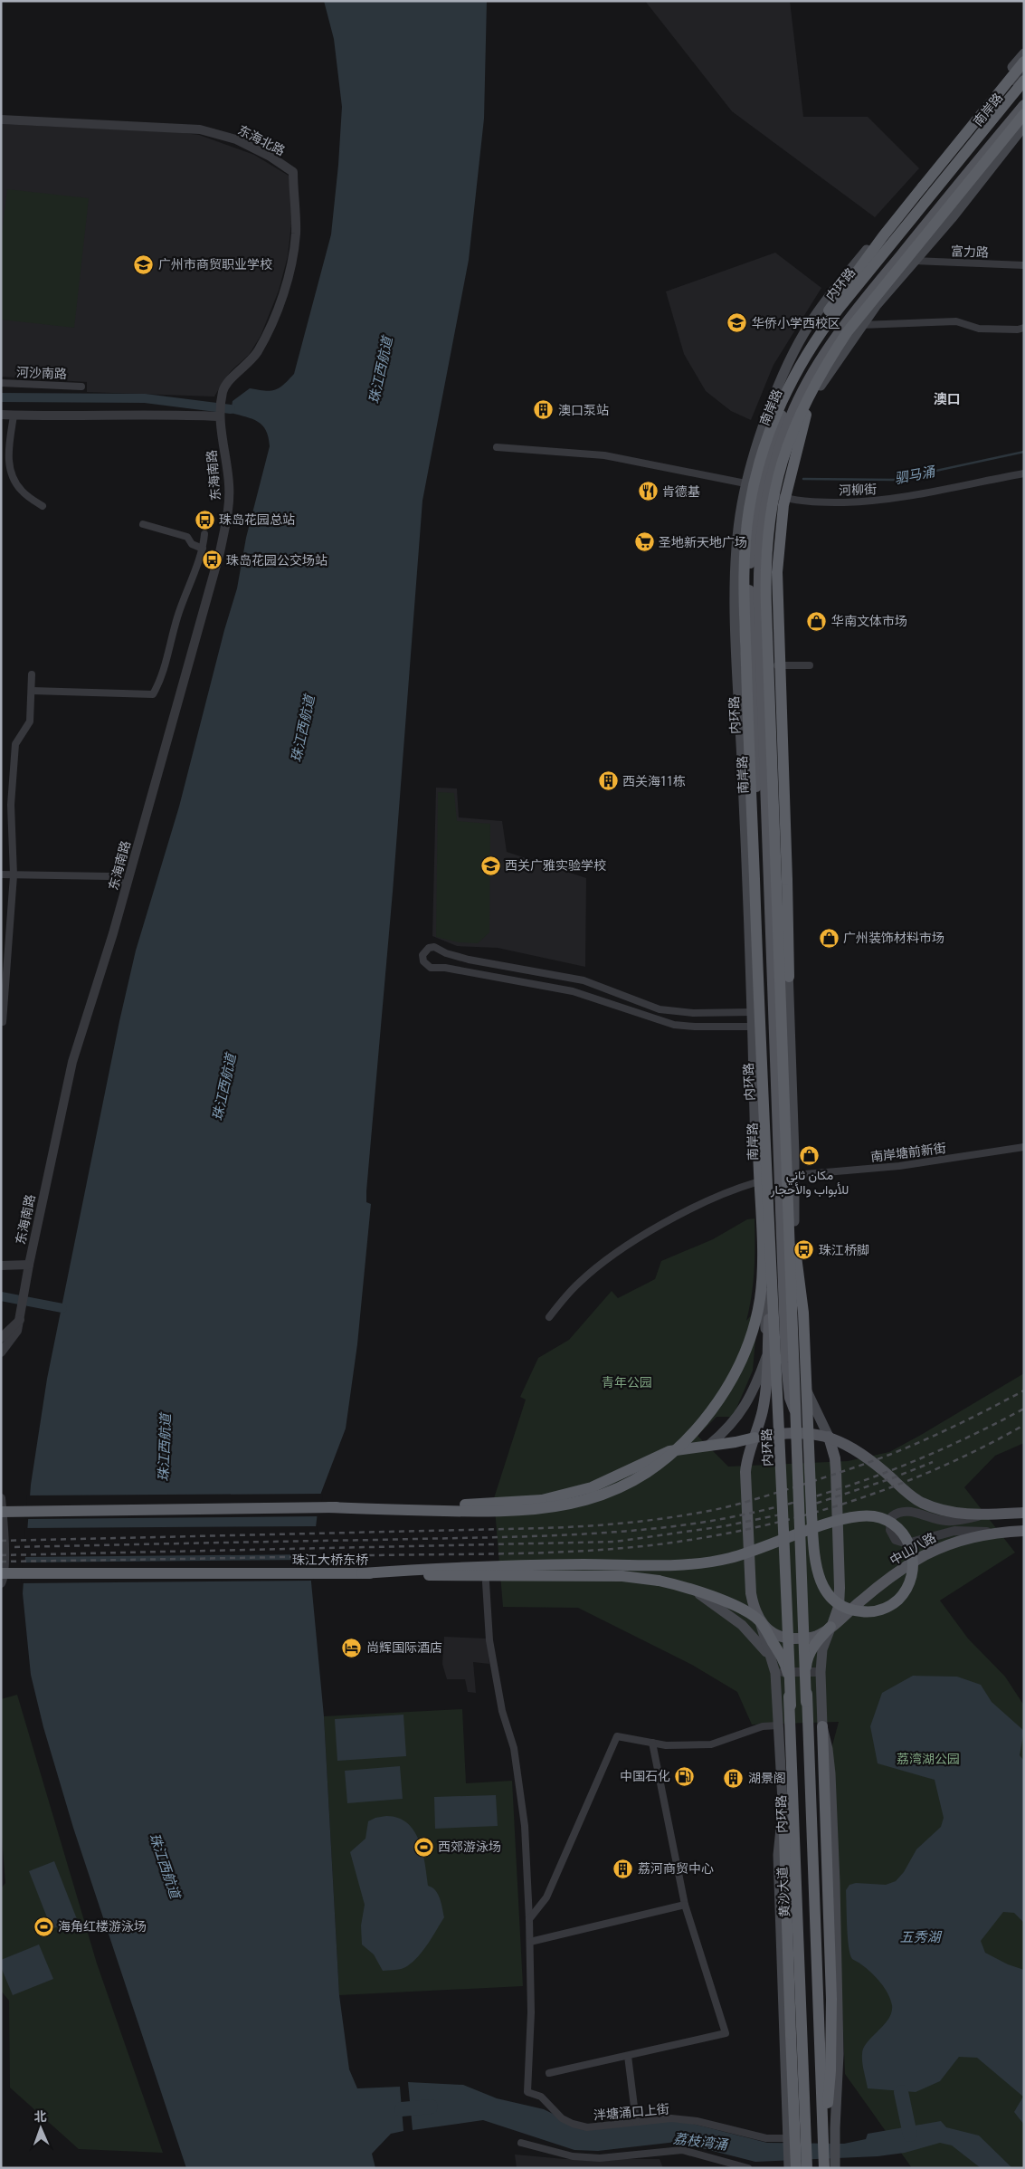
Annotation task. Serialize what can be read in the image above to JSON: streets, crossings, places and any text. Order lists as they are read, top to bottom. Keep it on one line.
{"streets":{"highway":["内环路","珠江大桥东桥","黄沙大道"],"main road":["南岸路","中山八路"],"street":["东海北路","富力路","河沙南路","东海南路","河柳街","南岸塘前新街","泮塘涌口上街"]},"crossings":[["南岸路","内环路"],["南岸路","河柳街"],["南岸路","中山八路"],["南岸路","珠江大桥东桥"],["南岸路","黄沙大道"],["东海北路","东海南路"],["内环路","黄沙大道"],["中山八路","珠江大桥东桥"],["中山八路","黄沙大道"],["珠江大桥东桥","黄沙大道"]],"districts":["澳口"],"water":["珠江西航道","驷马涌","五秀湖","荔枝湾涌"],"parks":["青年公园","荔湾湖公园"],"places":{"school or university":["广州市商贸职业学校","华侨小学西校区","西关广雅实验学校"],"building":["澳口泵站","西关海11栋","湖景阁","荔河商贸中心"],"restaurant":["肯德基"],"bus stop":["珠岛花园总站","珠岛花园公交场站","珠江桥脚"],"supermarket":["圣地新天地广场"],"shop":["华南文体市场","广州装饰材料市场","مكان ثاني للأبواب والأحجار"],"hotel":["尚辉国际酒店"],"fuel station":["中国石化"],"sports":["西郊游泳场","海角红楼游泳场"]},"north":"top"}
